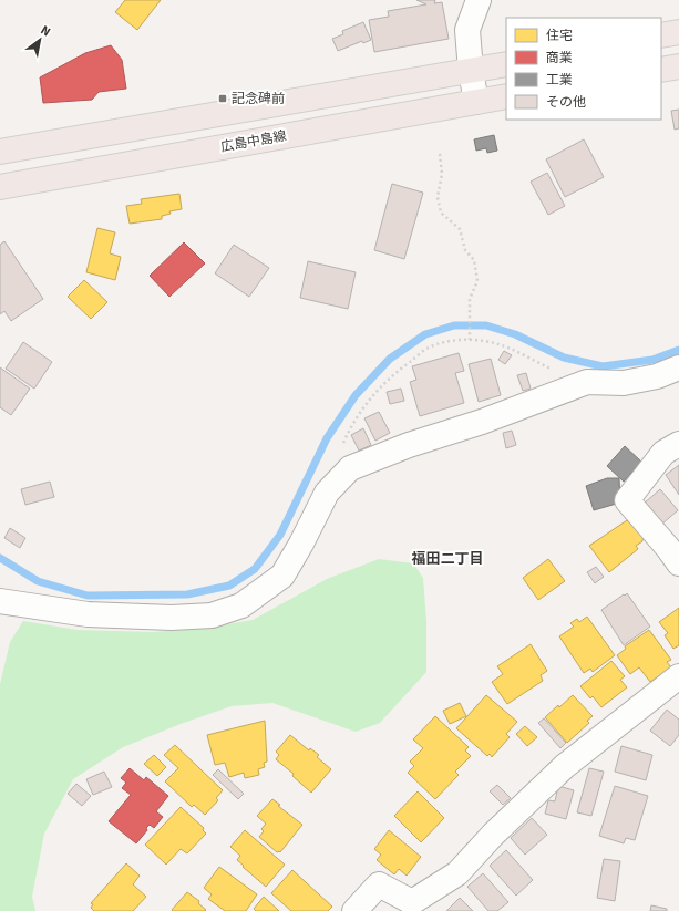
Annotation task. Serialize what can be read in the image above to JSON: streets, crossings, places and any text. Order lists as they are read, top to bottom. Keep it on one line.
{"streets":{"main road":["広島中島線"]},"districts":["福田二丁目"],"places":{"transit":["記念碑前"]},"legend":["住宅","商業","工業","その他"],"north":"top right"}
